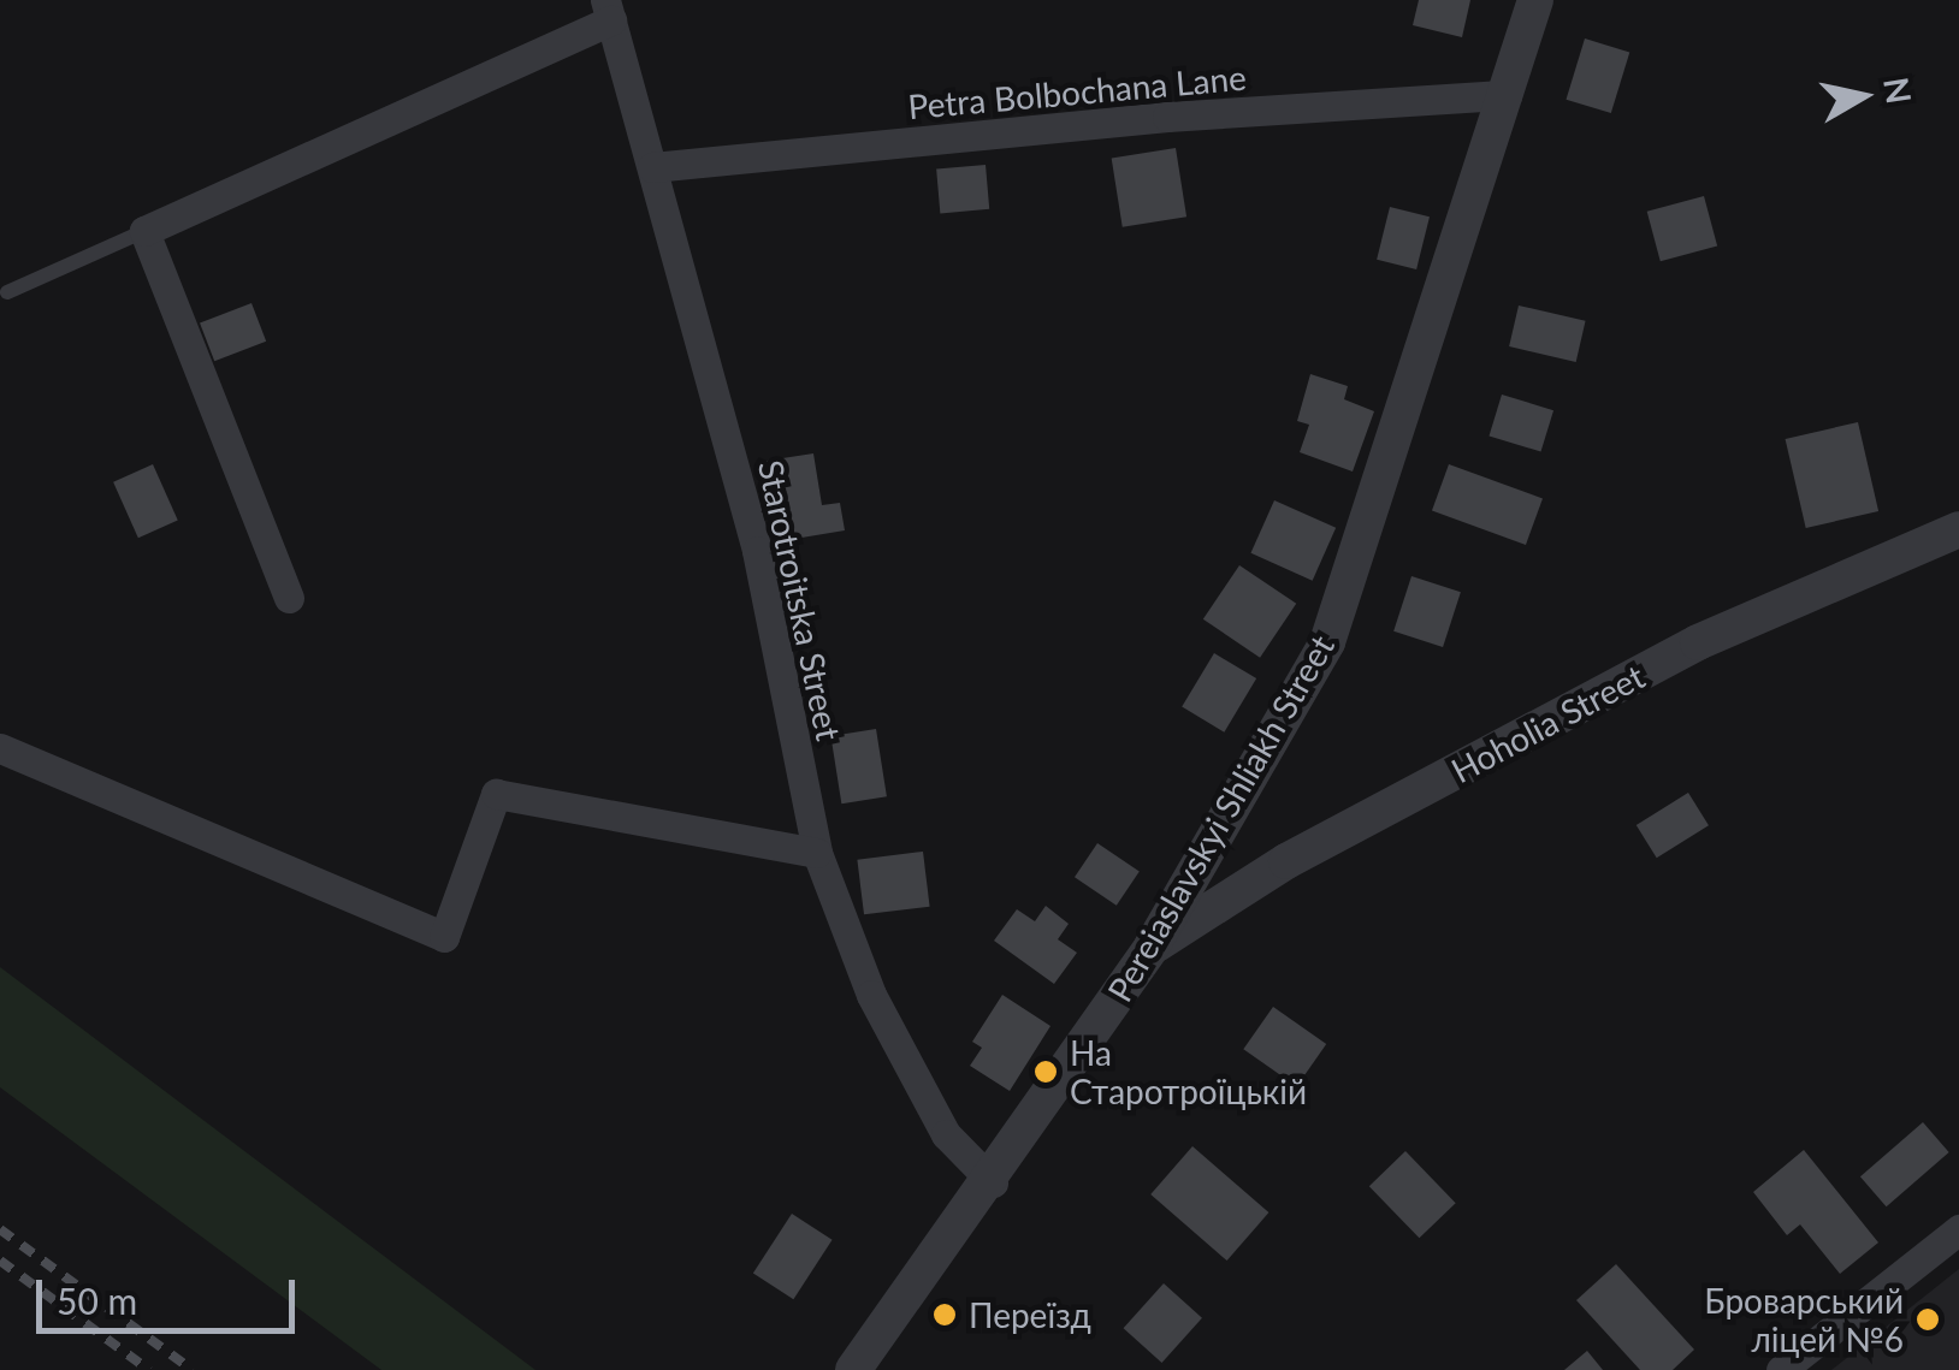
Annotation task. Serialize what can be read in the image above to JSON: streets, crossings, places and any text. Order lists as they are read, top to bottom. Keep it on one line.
{"streets":{"street":["Petra Bolbochana Lane","Starotroitska Street","Hoholia Street","Pereiaslavskyi Shliakh Street"]},"crossings":[["Petra Bolbochana Lane","Starotroitska Street"],["Petra Bolbochana Lane","Pereiaslavskyi Shliakh Street"],["Starotroitska Street","Pereiaslavskyi Shliakh Street"],["Hoholia Street","Pereiaslavskyi Shliakh Street"]],"places":["На Старотроїцькій","Переїзд","Броварський ліцей №6"],"scale_bar":"50 m","north":"right"}
